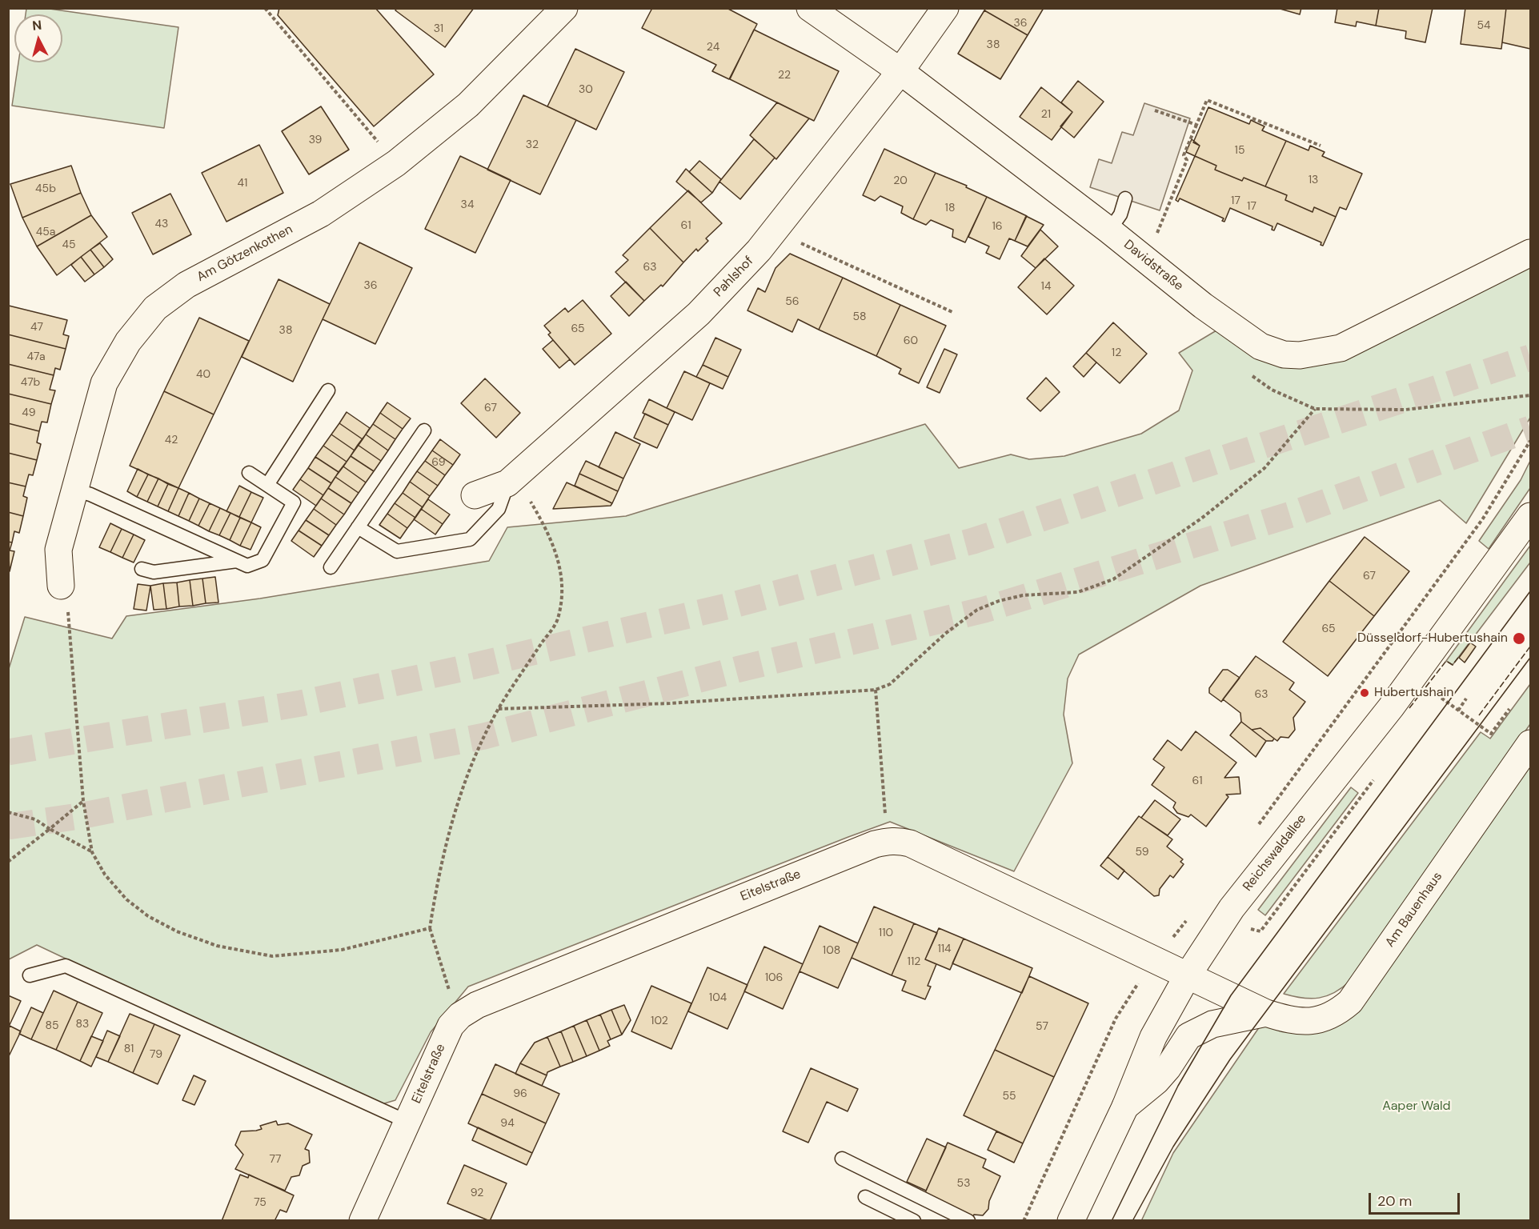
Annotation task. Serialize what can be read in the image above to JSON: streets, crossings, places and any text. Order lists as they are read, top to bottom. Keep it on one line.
{"streets":{"street":["Am Götzenkothen","Davidstraße","Pahlshof","Reichswaldallee","Eitelstraße","Am Bauenhaus"]},"crossings":[["Davidstraße","Pahlshof"],["Reichswaldallee","Eitelstraße"],["Reichswaldallee","Am Bauenhaus"],["Eitelstraße","Am Bauenhaus"]],"parks":["Aaper Wald"],"places":["Düsseldorf-Hubertushain","Hubertushain"],"house_numbers":["36","54","31","38","24","22","30","21","39","32","15","13","20","41","45b","17","34","17","18","43","61","16","45a","45","63","36","14","56","58","47","65","38","60","12","47a","40","47b","67","49","42","69","67","65","63","61","59","110","114","108","112","106","104","102","83","85","57","81","79","96","55","94","77","53","92","75"],"scale_bar":"20 m","north":"top"}
